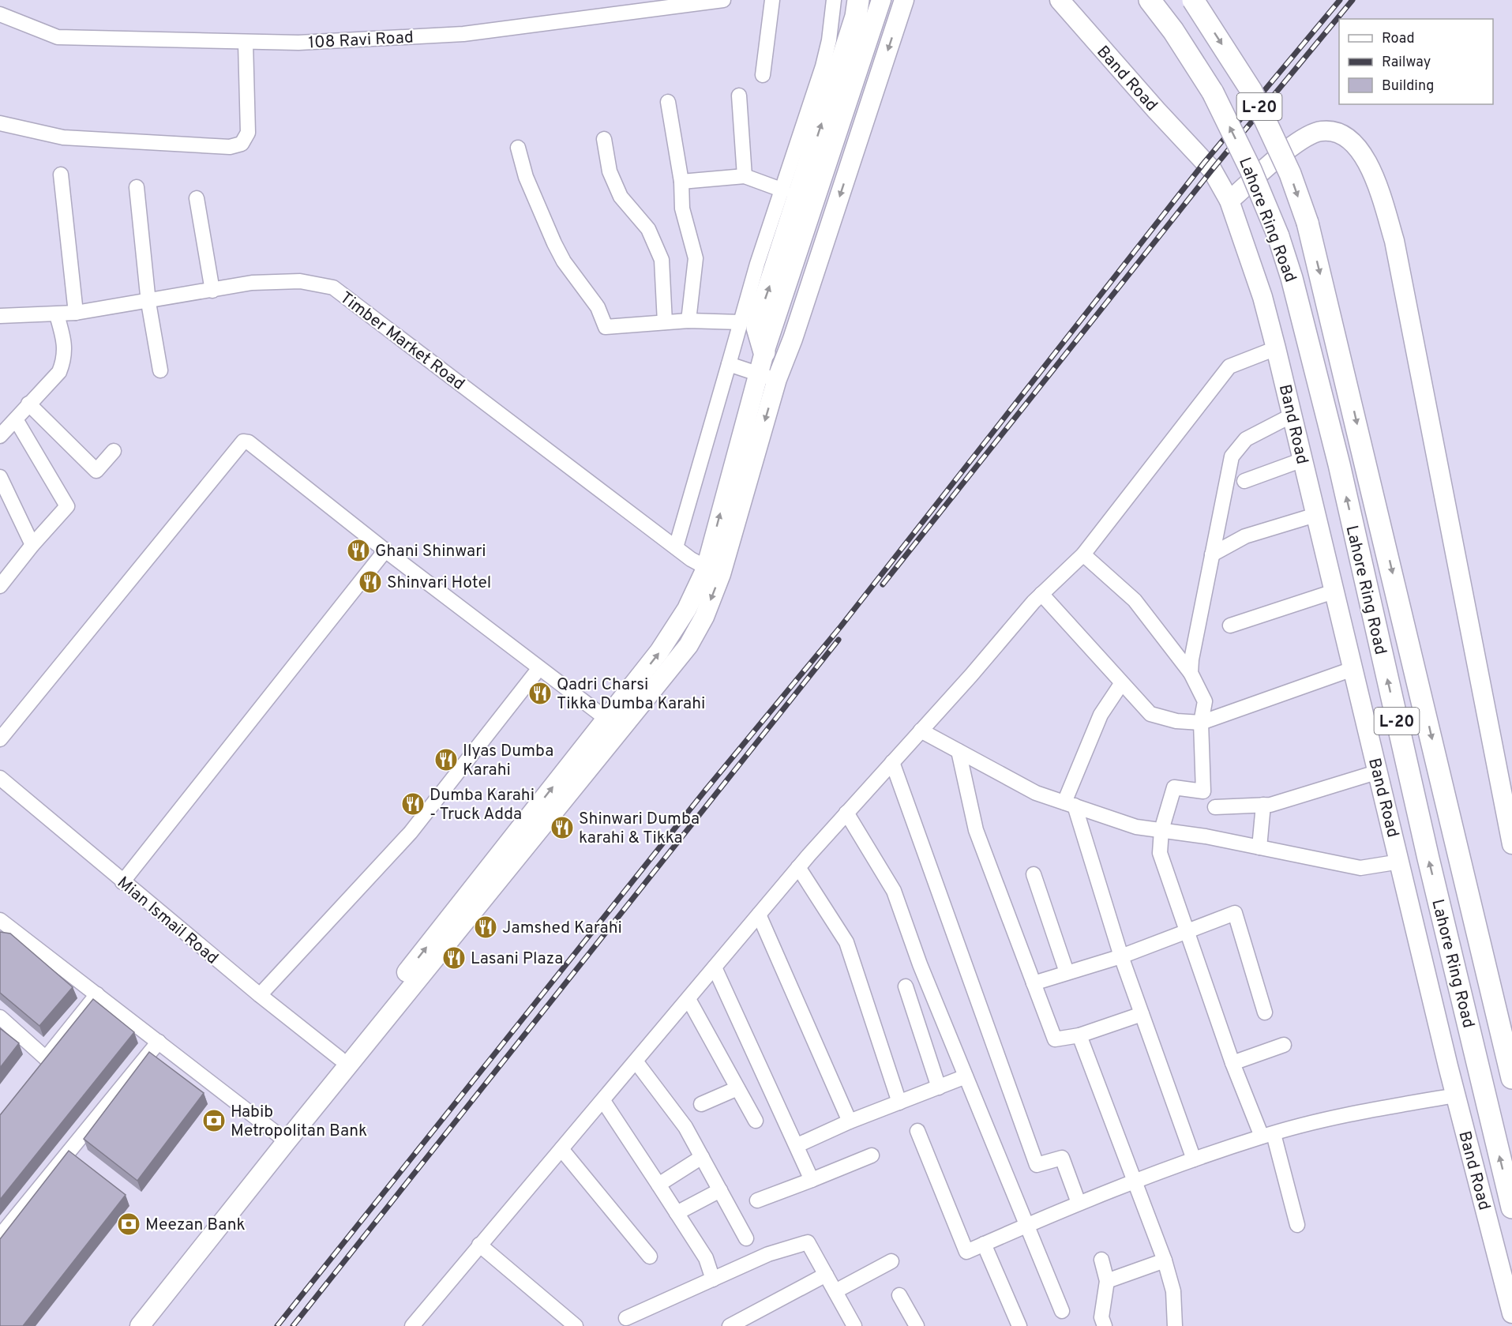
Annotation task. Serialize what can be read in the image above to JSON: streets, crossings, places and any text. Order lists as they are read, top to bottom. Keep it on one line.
{"streets":{"highway":["L-20","Lahore Ring Road"],"main road":["Band Road"],"street":["108 Ravi Road","Timber Market Road","Mian Ismail Road"]},"places":{"restaurant":["Ghani Shinwari","Shinvari Hotel","Qadri Charsi Tikka Dumba Karahi","Ilyas Dumba Karahi","Dumba Karahi - Truck Adda","Shinwari Dumba karahi & Tikka","Jamshed Karahi","Lasani Plaza"],"bank":["Habib Metropolitan Bank","Meezan Bank"]},"legend":["Road","Railway","Building"]}
